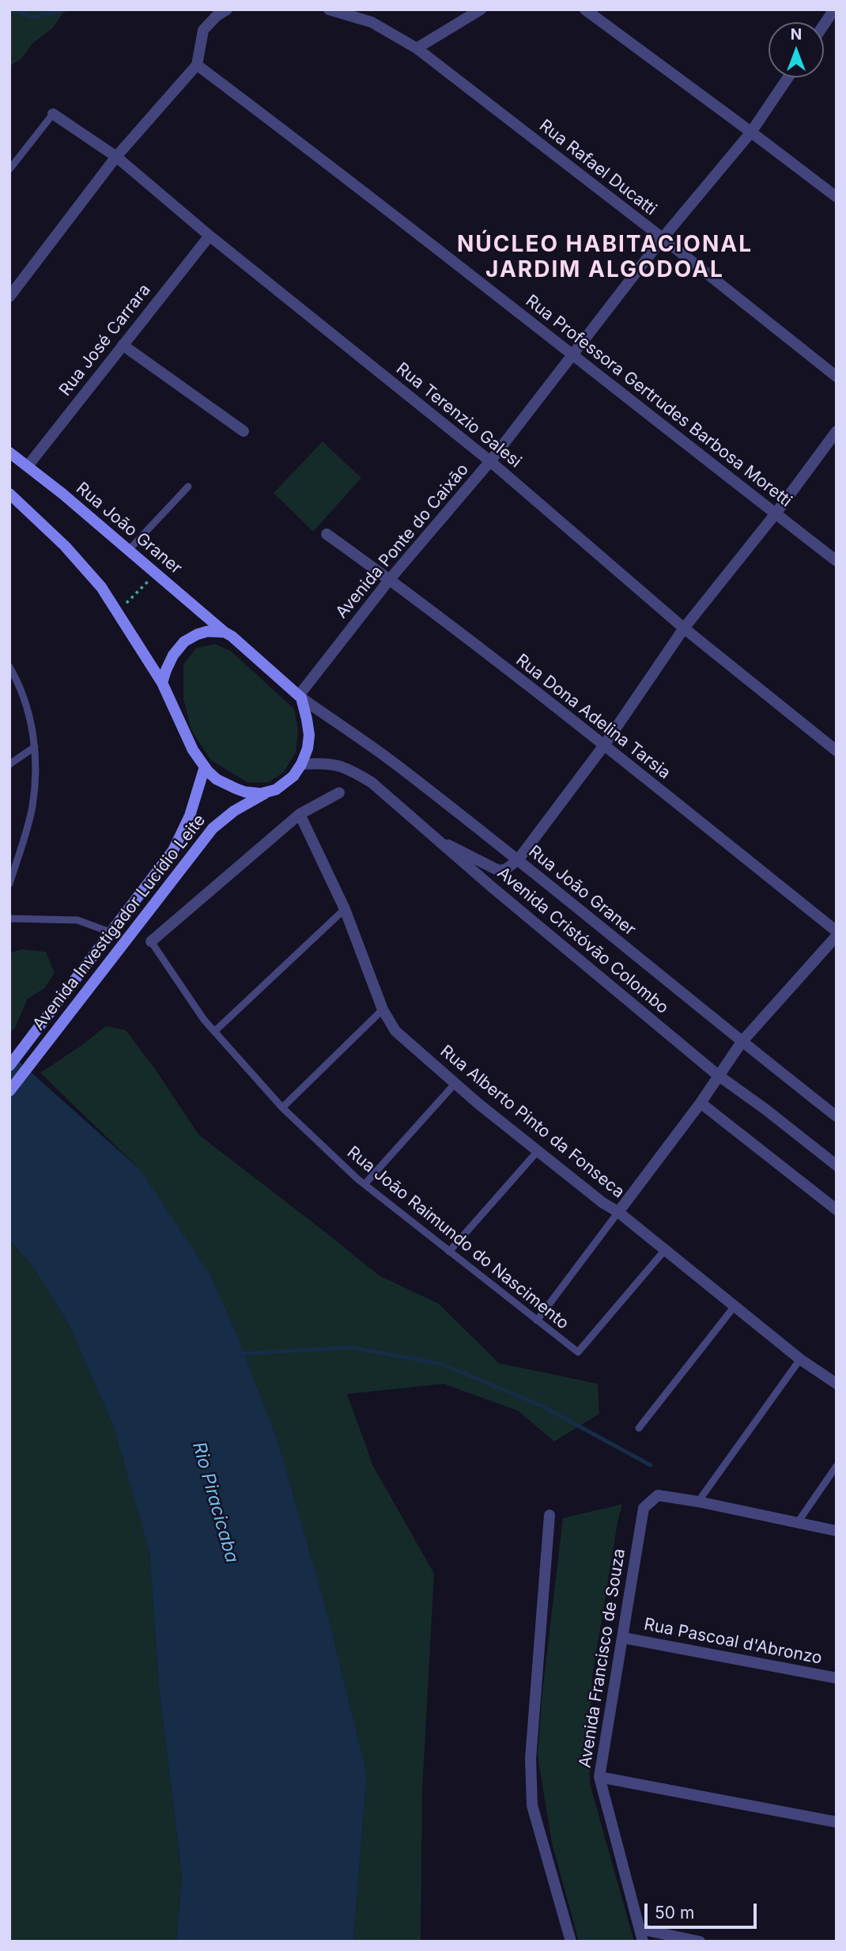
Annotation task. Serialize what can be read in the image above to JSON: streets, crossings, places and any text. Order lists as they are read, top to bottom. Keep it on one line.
{"streets":{"main road":["Rua João Graner","Avenida Investigador Lucídio Leite"],"street":["Rua Rafael Ducatti","Rua José Carrara","Rua Professora Gertrudes Barbosa Moretti","Rua Terenzio Galesi","Avenida Ponte do Caixão","Rua Dona Adelina Tarsia","Avenida Cristóvão Colombo","Rua Alberto Pinto da Fonseca","Rua Pascoal d'Abronzo","Avenida Francisco de Souza"],"lane":["Rua João Raimundo do Nascimento"]},"crossings":[["Rua Rafael Ducatti","Avenida Ponte do Caixão"],["Rua José Carrara","Rua Terenzio Galesi"],["Rua José Carrara","Rua João Graner"],["Rua Professora Gertrudes Barbosa Moretti","Avenida Ponte do Caixão"],["Rua Terenzio Galesi","Avenida Ponte do Caixão"],["Rua João Graner","Avenida Ponte do Caixão"],["Rua João Graner","Avenida Investigador Lucídio Leite"],["Rua João Graner","Avenida Cristóvão Colombo"],["Avenida Ponte do Caixão","Rua Dona Adelina Tarsia"],["Avenida Ponte do Caixão","Avenida Investigador Lucídio Leite"],["Avenida Ponte do Caixão","Avenida Cristóvão Colombo"],["Avenida Investigador Lucídio Leite","Avenida Cristóvão Colombo"],["Rua Alberto Pinto da Fonseca","Rua João Raimundo do Nascimento"],["Rua Pascoal d'Abronzo","Avenida Francisco de Souza"]],"districts":["NÚCLEO HABITACIONAL JARDIM ALGODOAL"],"water":["Rio Piracicaba"],"scale_bar":"50 m","north":"top"}
